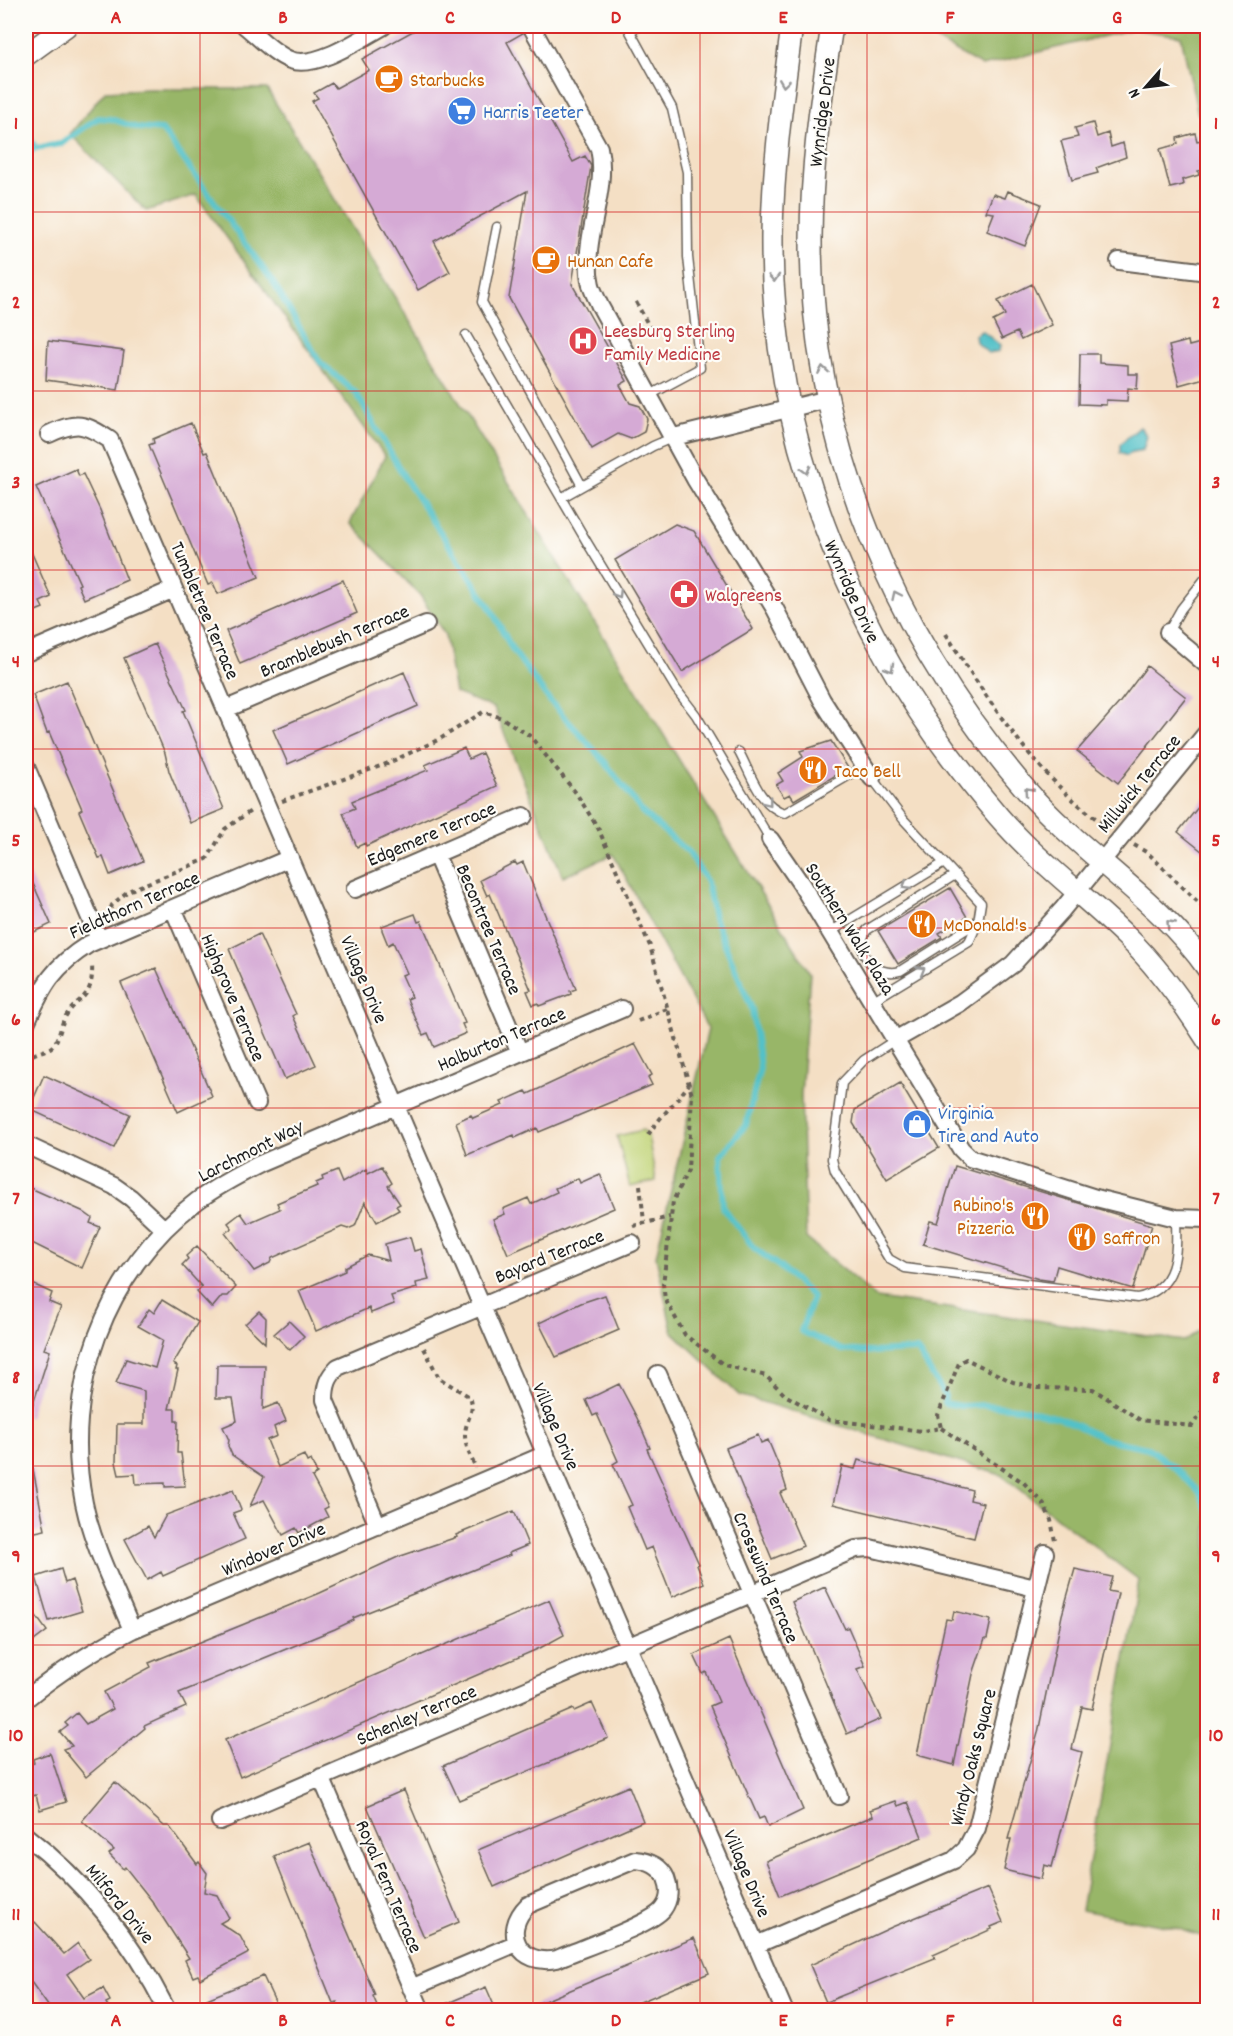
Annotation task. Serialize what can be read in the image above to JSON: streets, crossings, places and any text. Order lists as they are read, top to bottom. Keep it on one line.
{"streets":{"street":["Wynridge Drive","Tumbletree Terrace","Bramblebush Terrace","Millwick Terrace","Edgemere Terrace","Fieldthorn Terrace","Southern Walk Plaza","Becontree Terrace","Village Drive","Highgrove Terrace","Halburton Terrace","Larchmont Way","Bayard Terrace","Windover Drive","Crosswind Terrace","Schenley Terrace","Windy Oaks Square","Royal Fern Terrace","Milford Drive"]},"crossings":[["Wynridge Drive","Millwick Terrace"],["Tumbletree Terrace","Bramblebush Terrace"],["Tumbletree Terrace","Fieldthorn Terrace"],["Tumbletree Terrace","Village Drive"],["Edgemere Terrace","Becontree Terrace"],["Fieldthorn Terrace","Village Drive"],["Fieldthorn Terrace","Highgrove Terrace"],["Becontree Terrace","Halburton Terrace"],["Village Drive","Halburton Terrace"],["Village Drive","Larchmont Way"],["Village Drive","Bayard Terrace"],["Village Drive","Windover Drive"],["Village Drive","Schenley Terrace"],["Village Drive","Windy Oaks Square"],["Halburton Terrace","Larchmont Way"],["Larchmont Way","Windover Drive"],["Bayard Terrace","Windover Drive"],["Schenley Terrace","Royal Fern Terrace"]],"places":{"cafe":["Starbucks","Hunan Cafe"],"supermarket":["Harris Teeter"],"hospital":["Leesburg Sterling Family Medicine"],"pharmacy":["Walgreens"],"restaurant":["Taco Bell","McDonald's","Rubino's Pizzeria","Saffron"],"shop":["Virginia Tire and Auto"]},"north":"bottom left","grid":{"columns":["A","B","C","D","E","F","G"],"rows":["1","2","3","4","5","6","7","8","9","10","11"]}}
